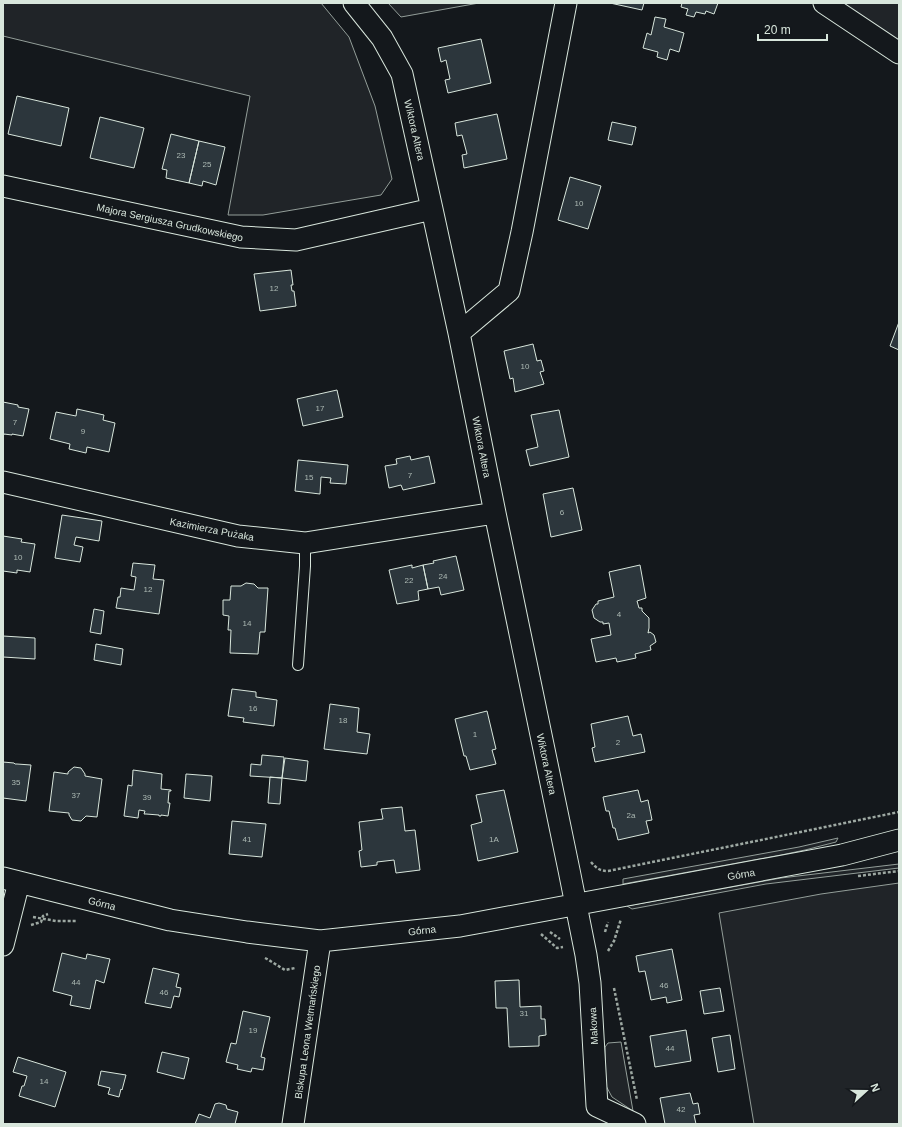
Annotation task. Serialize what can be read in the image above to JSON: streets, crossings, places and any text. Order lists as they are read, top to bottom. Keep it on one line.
{"streets":{"street":["Wiktora Altera","Majora Sergiusza Grudkowskiego","Kazimierza Pużaka","Górna","Makowa","Biskupa Leona Wetmańskiego"]},"crossings":[["Wiktora Altera","Majora Sergiusza Grudkowskiego"],["Wiktora Altera","Kazimierza Pużaka"],["Wiktora Altera","Górna"],["Wiktora Altera","Makowa"],["Górna","Makowa"],["Górna","Biskupa Leona Wetmańskiego"]],"house_numbers":["23","25","10","12","10","17","7","9","7","15","6","10","24","22","12","4","14","16","18","1","2","35","37","39","2a","41","1A","44","46","46","31","19","44","14","42"],"scale_bar":"20 m","north":"right"}
